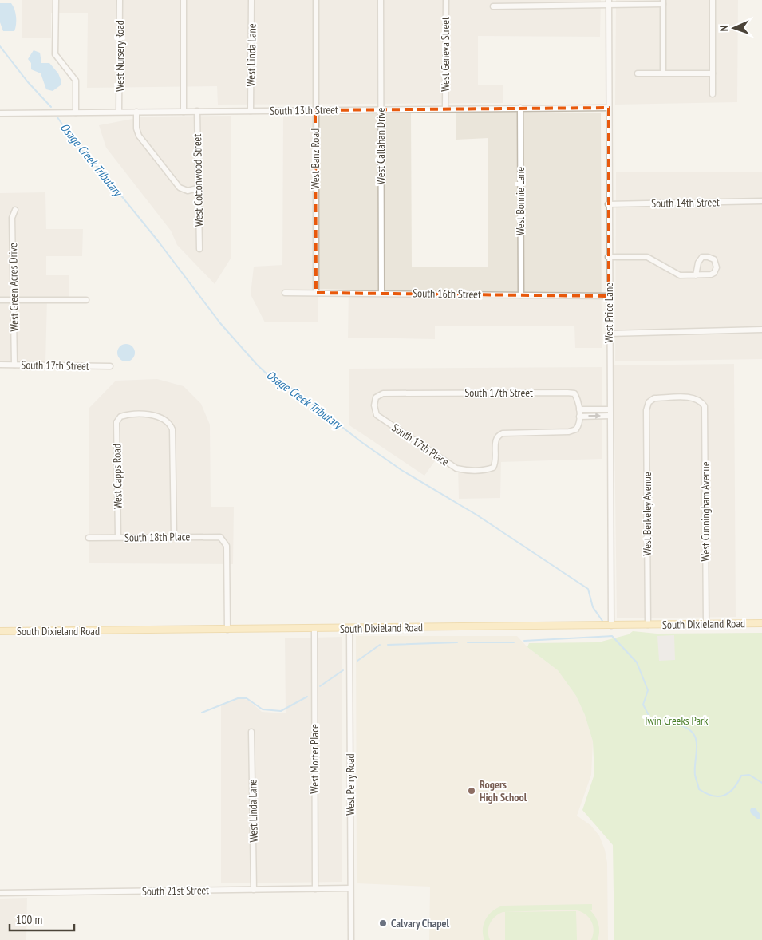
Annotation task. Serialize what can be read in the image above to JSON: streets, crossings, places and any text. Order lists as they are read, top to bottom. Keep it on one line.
{"streets":{"main road":["South Dixieland Road"],"street":["West Geneva Street","West Linda Lane","West Nursery Road","South 13th Street","West Callahan Drive","West Banz Road","West Cottonwood Street","West Bonnie Lane","South 14th Street","West Green Acres Drive","South 16th Street","West Price Lane","South 17th Street","South 17th Place","West Capps Road","West Cunningham Avenue","West Berkeley Avenue","South 18th Place","West Morter Place","West Perry Road","South 21st Street"]},"crossings":[["West Geneva Street","South 13th Street"],["West Linda Lane","South 13th Street"],["West Linda Lane","South 21st Street"],["West Nursery Road","South 13th Street"],["South 13th Street","West Callahan Drive"],["South 13th Street","West Banz Road"],["South 13th Street","West Cottonwood Street"],["South 13th Street","West Bonnie Lane"],["South 13th Street","West Price Lane"],["West Callahan Drive","South 16th Street"],["West Banz Road","South 16th Street"],["West Bonnie Lane","South 16th Street"],["South 14th Street","West Price Lane"],["West Green Acres Drive","South 17th Street"],["South 16th Street","West Price Lane"],["West Price Lane","South Dixieland Road"],["South 17th Street","South 17th Place"],["West Capps Road","South 18th Place"],["West Cunningham Avenue","West Berkeley Avenue"],["West Cunningham Avenue","South Dixieland Road"],["West Berkeley Avenue","South Dixieland Road"],["South 18th Place","South Dixieland Road"],["South Dixieland Road","West Morter Place"],["South Dixieland Road","West Perry Road"],["West Morter Place","South 21st Street"],["West Perry Road","South 21st Street"]],"water":["Osage Creek Tributary"],"parks":["Twin Creeks Park"],"places":["Rogers High School","Calvary Chapel"],"scale_bar":"100 m","north":"left"}
